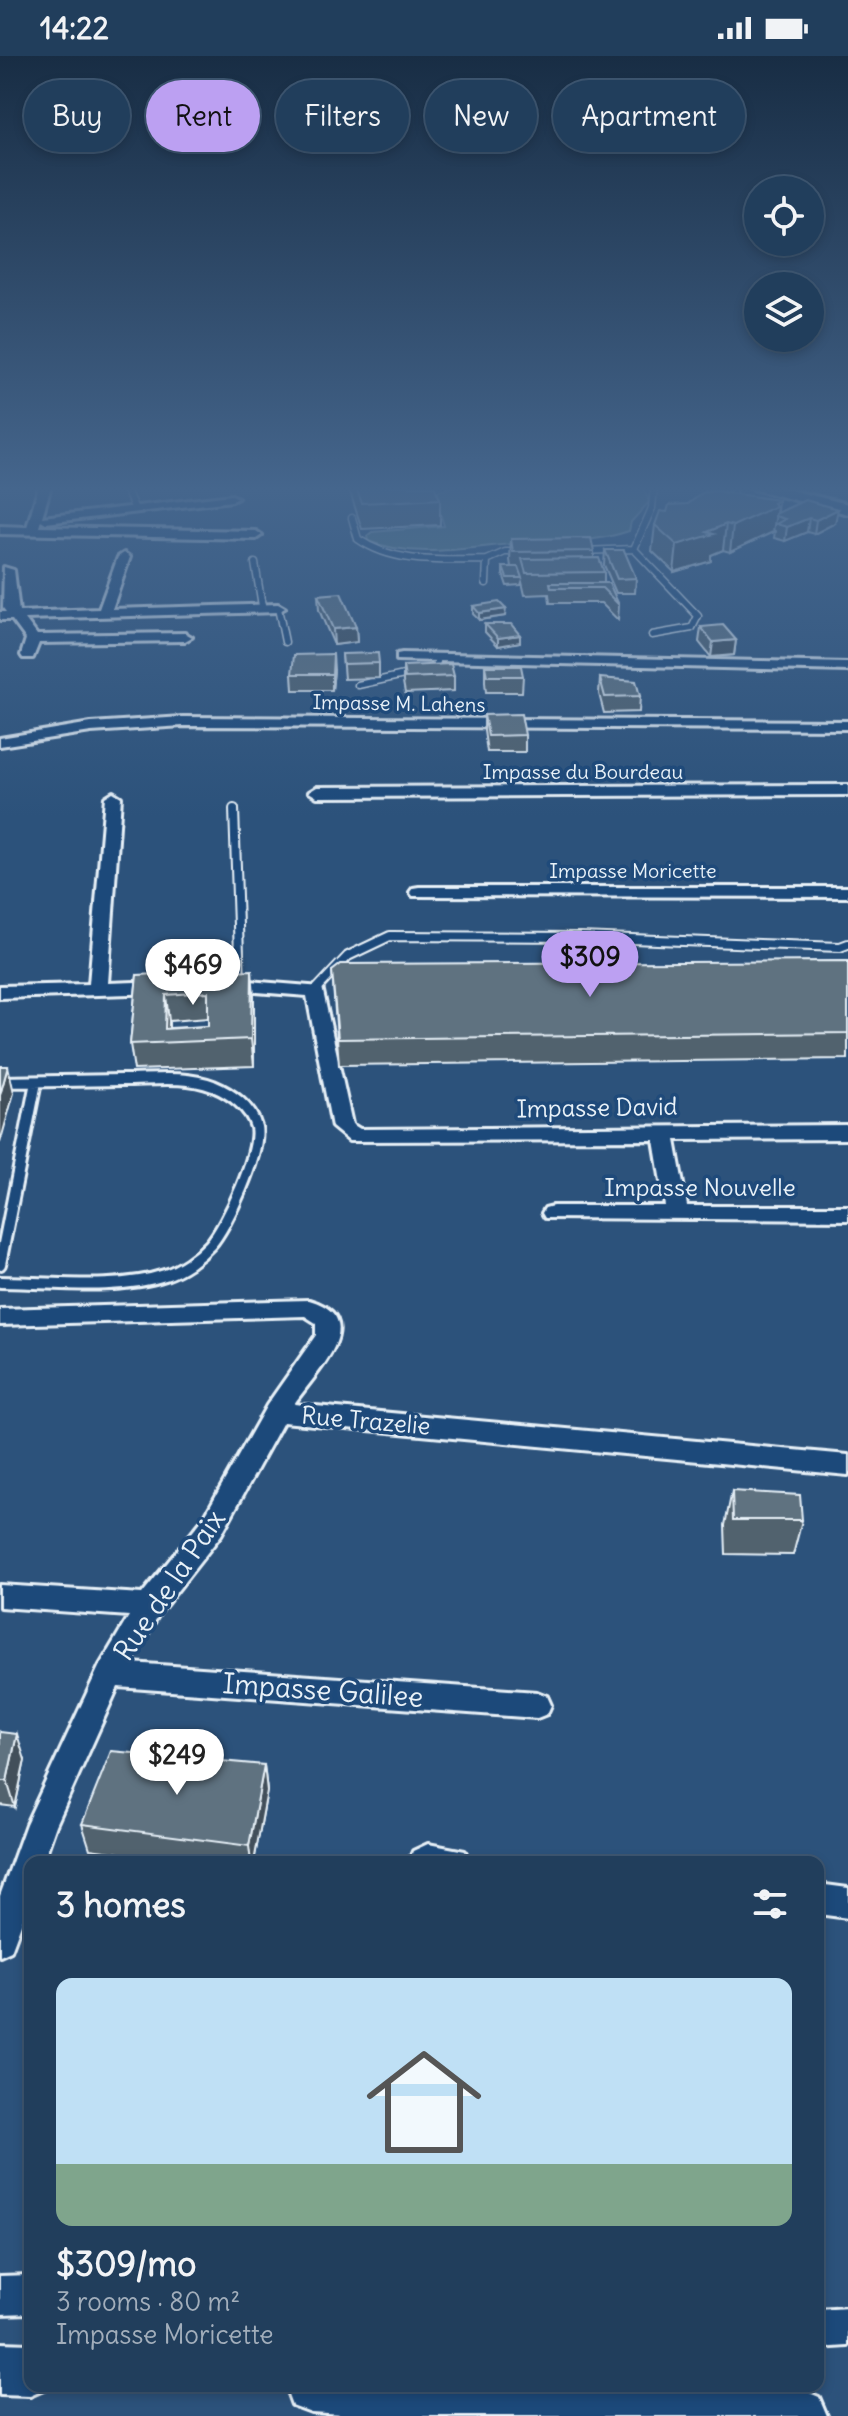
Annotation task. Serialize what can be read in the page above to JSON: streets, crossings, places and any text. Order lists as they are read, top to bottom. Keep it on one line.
{"streets":{"street":["Impasse M. Lahens","Impasse du Bourdeau","Impasse Moricette","Impasse David","Impasse Nouvelle","Rue Trazelie","Rue de la Paix","Impasse Galilee"]},"crossings":[["Rue Trazelie","Rue de la Paix"],["Rue de la Paix","Impasse Galilee"]],"page":{"status":"14:22","chip":["Buy","Rent","Filters","New","Apartment"],"price":["$309","$469","$249"],"heading":"3 homes","list":[{"name":"$309/mo","note":"3 rooms · 80 m² · Impasse Moricette"}]}}
